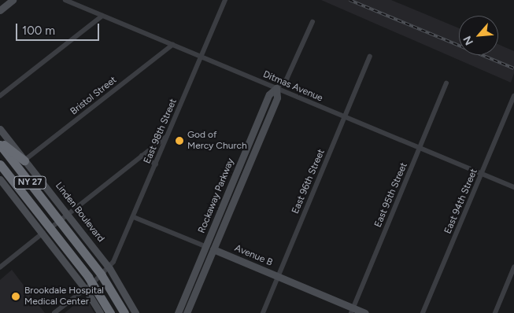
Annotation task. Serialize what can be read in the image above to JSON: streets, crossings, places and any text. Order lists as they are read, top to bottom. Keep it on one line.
{"streets":{"highway":["NY 27"],"street":["Ditmas Avenue","Bristol Street","East 98th Street","East 96th Street","East 95th Street","Rockaway Parkway","East 94th Street","Linden Boulevard","Avenue B"]},"crossings":[["Ditmas Avenue","Bristol Street"],["Ditmas Avenue","East 98th Street"],["Ditmas Avenue","East 96th Street"],["Ditmas Avenue","East 95th Street"],["Ditmas Avenue","Rockaway Parkway"],["Ditmas Avenue","East 94th Street"],["Bristol Street","Linden Boulevard"],["East 98th Street","Linden Boulevard"],["East 98th Street","Avenue B"],["East 96th Street","Avenue B"],["East 95th Street","Avenue B"],["Rockaway Parkway","Avenue B"]],"places":["God of Mercy Church","Brookdale Hospital Medical Center"],"scale_bar":"100 m","north":"bottom left"}
